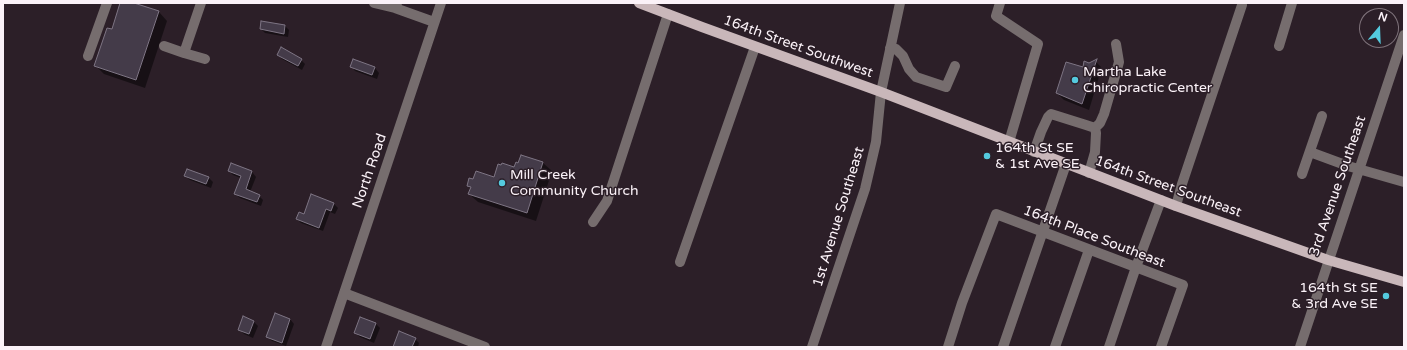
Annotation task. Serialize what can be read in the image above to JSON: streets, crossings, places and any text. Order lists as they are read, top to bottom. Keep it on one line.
{"streets":{"main road":["164th Street Southwest","164th Street Southeast"],"street":["North Road","3rd Avenue Southeast","1st Avenue Southeast","164th Place Southeast"]},"crossings":[["164th Street Southwest","164th Street Southeast"],["164th Street Southwest","1st Avenue Southeast"],["3rd Avenue Southeast","164th Street Southeast"],["164th Street Southeast","1st Avenue Southeast"]],"places":["Martha Lake Chiropractic Center","164th St SE & 1st Ave SE","Mill Creek Community Church","164th St SE & 3rd Ave SE"],"north":"top"}
